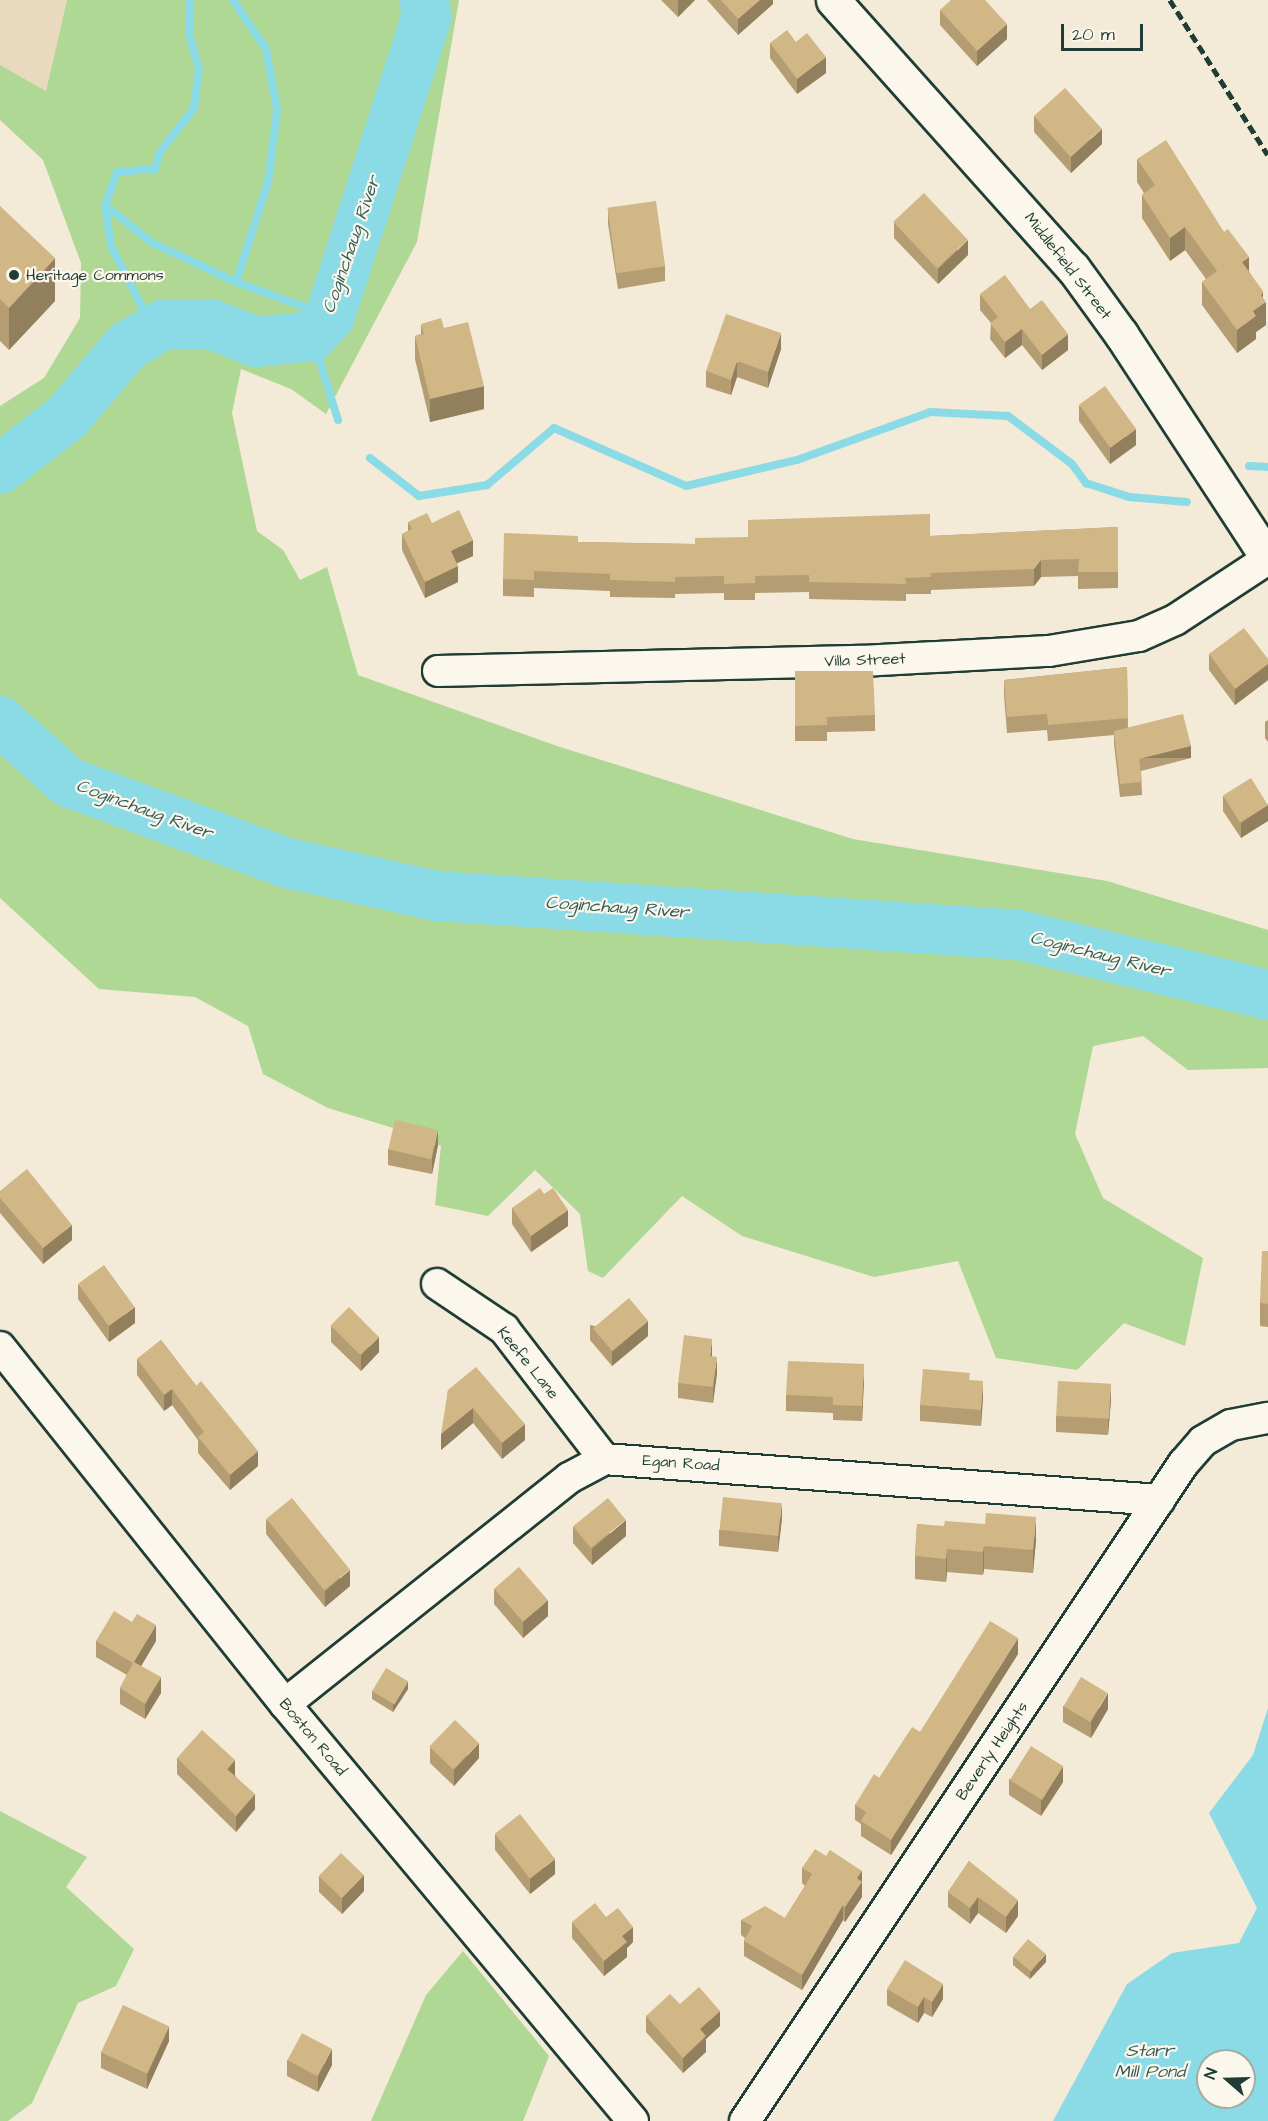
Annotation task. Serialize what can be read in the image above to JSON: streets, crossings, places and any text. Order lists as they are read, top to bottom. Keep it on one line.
{"streets":{"main road":["Middlefield Street"],"street":["Villa Street","Keefe Lane","Egan Road","Boston Road","Beverly Heights"]},"crossings":[["Middlefield Street","Villa Street"],["Keefe Lane","Egan Road"],["Egan Road","Beverly Heights"]],"water":["Coginchaug River","Starr Mill Pond"],"places":["Heritage Commons"],"scale_bar":"20 m","north":"left"}
